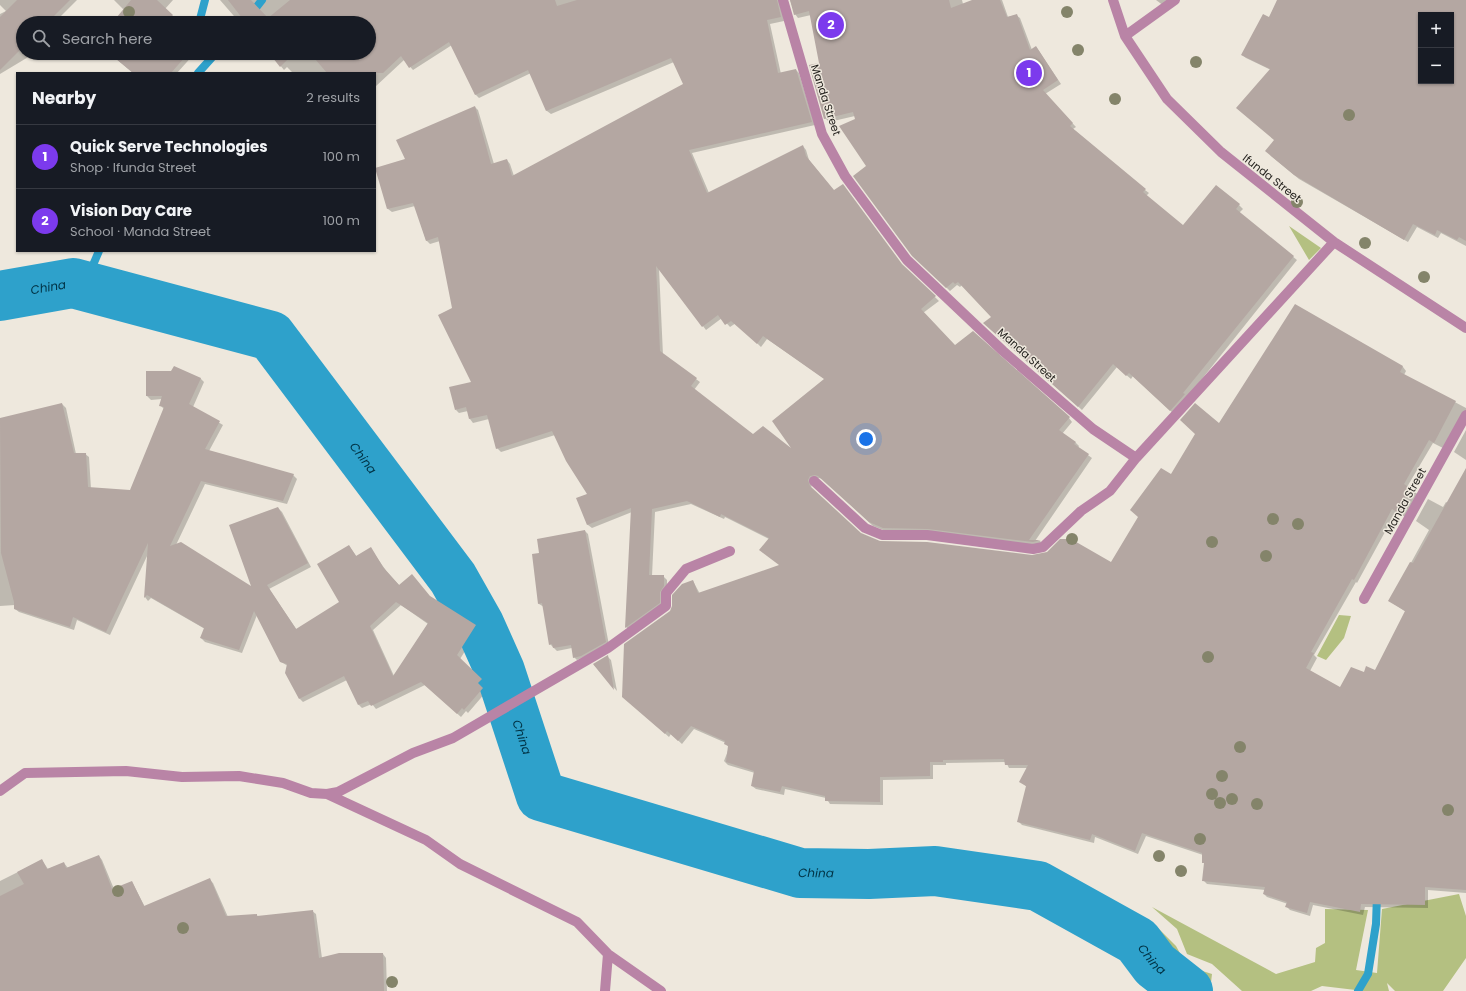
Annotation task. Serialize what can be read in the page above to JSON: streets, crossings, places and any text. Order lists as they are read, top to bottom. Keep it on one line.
{"streets":{"street":["Manda Street","Ifunda Street"]},"water":["China"],"page":{"pins":["2","1"],"map_buttons":["+","−"],"search":"Search here","heading":["Nearby","2 results"],"list":[{"mark":"1","name":"Quick Serve Technologies","note":"Shop · Ifunda Street","value":"100 m"},{"mark":"2","name":"Vision Day Care","note":"School · Manda Street","value":"100 m"}]}}
